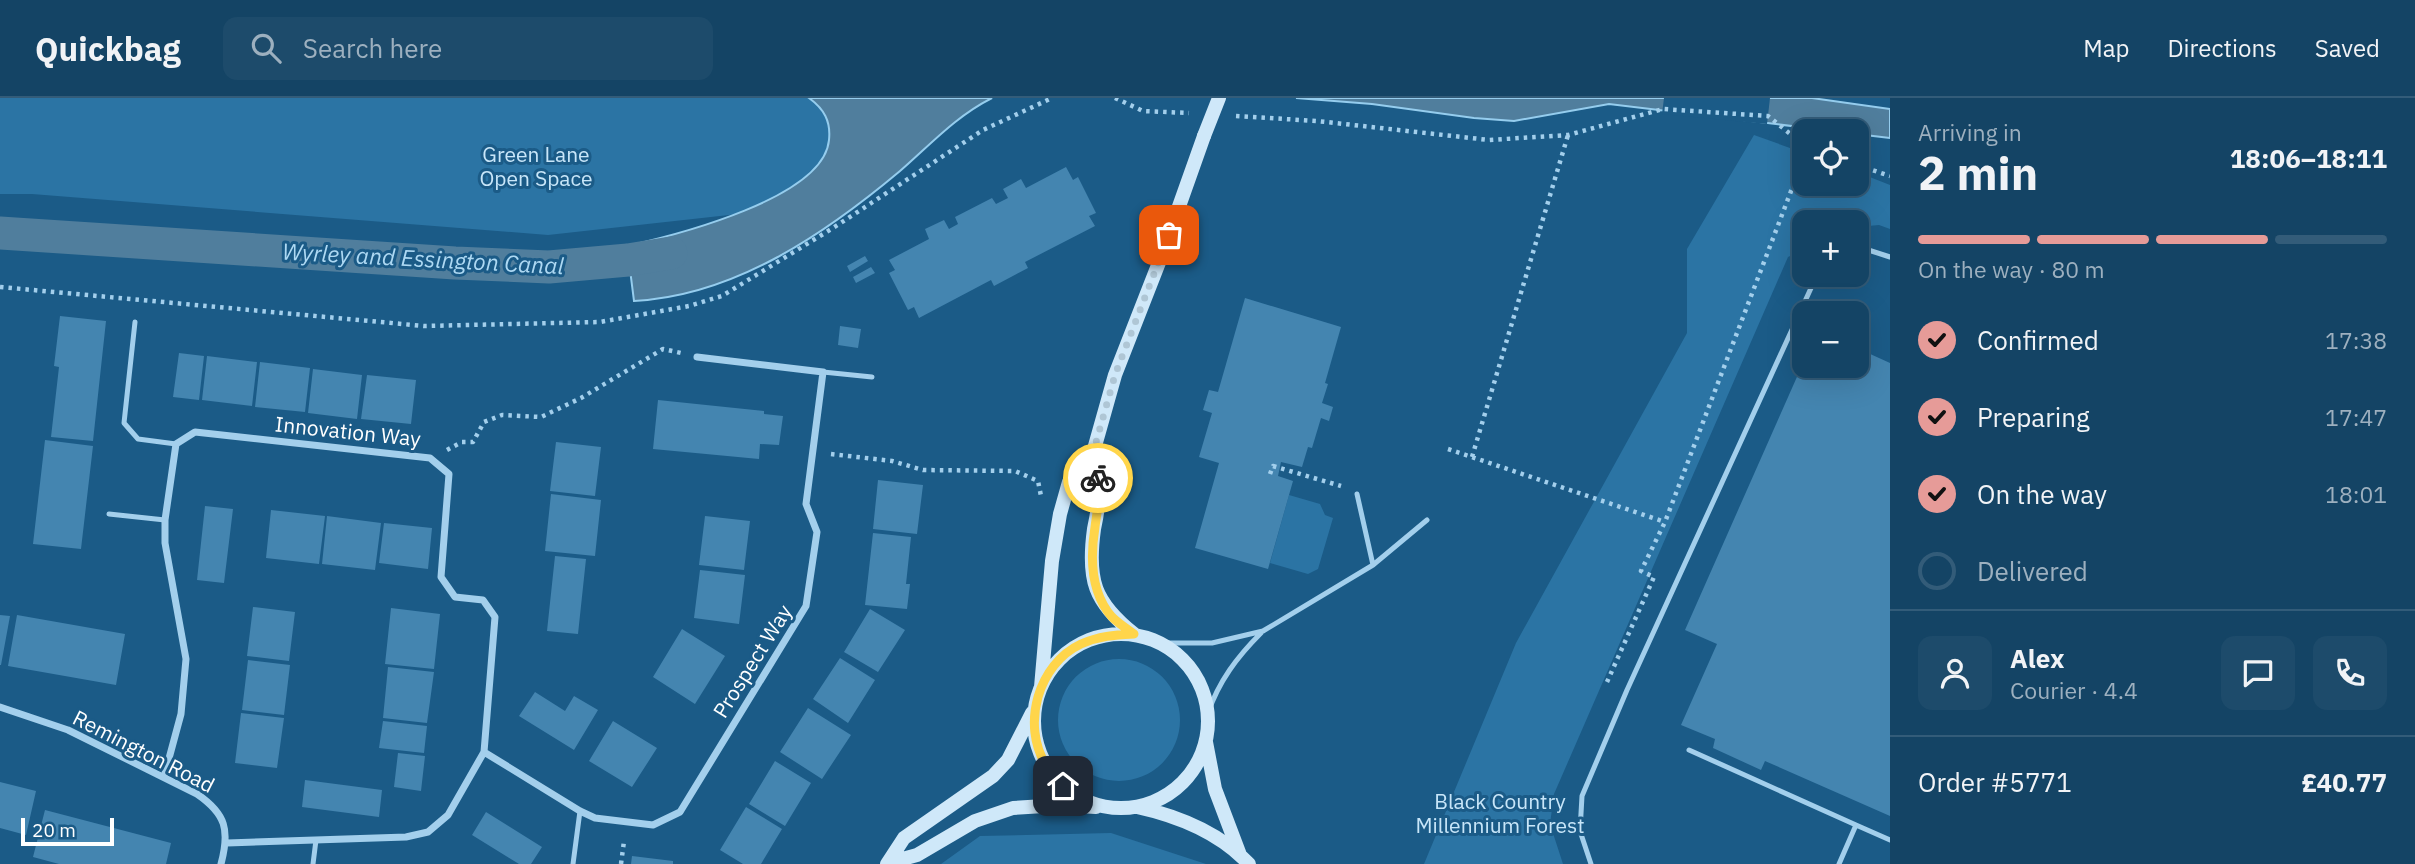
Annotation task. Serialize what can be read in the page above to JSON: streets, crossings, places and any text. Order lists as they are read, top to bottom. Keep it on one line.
{"streets":{"street":["Innovation Way","Prospect Way","Remington Road"]},"crossings":[["Innovation Way","Prospect Way"],["Innovation Way","Remington Road"]],"water":["Wyrley and Essington Canal"],"parks":["Green Lane Open Space","Black Country Millennium Forest"],"scale_bar":"20 m","page":{"header":"Quickbag","search":"Search here","nav":["Map","Directions","Saved"],"heading":["2 min","Arriving in","18:06–18:11"],"panel":["Alex","Courier · 4.4","Order #5771","£40.77"],"map_buttons":["+","−"],"bar":"On the way · 80 m","list":[["Confirmed","17:38"],["Preparing","17:47"],["On the way","18:01"],"Delivered"],"scale":"20 m"}}
